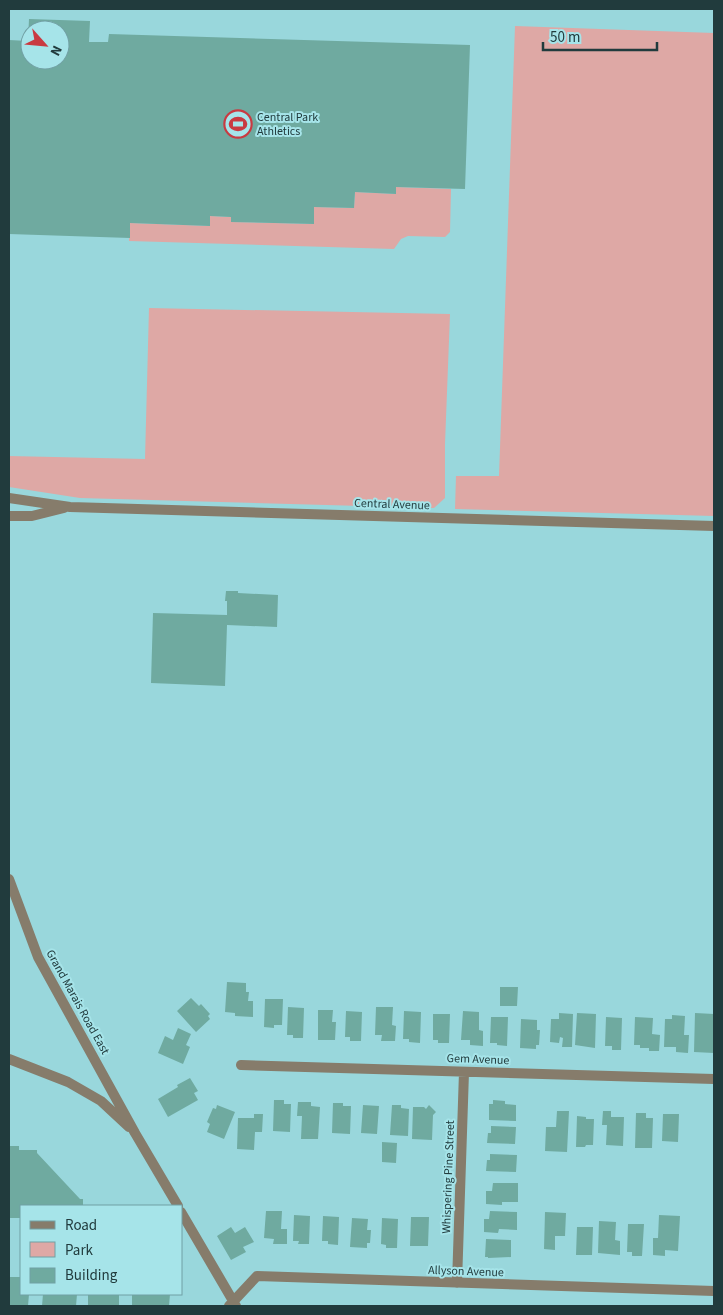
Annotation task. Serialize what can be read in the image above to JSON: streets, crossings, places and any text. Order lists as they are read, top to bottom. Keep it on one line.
{"streets":{"street":["Central Avenue","Grand Marais Road East","Gem Avenue","Whispering Pine Street","Allyson Avenue"]},"crossings":[["Gem Avenue","Whispering Pine Street"],["Whispering Pine Street","Allyson Avenue"]],"places":{"sports":["Central Park Athletics"]},"legend":["Road","Park","Building"],"scale_bar":"50 m","north":"bottom right"}
